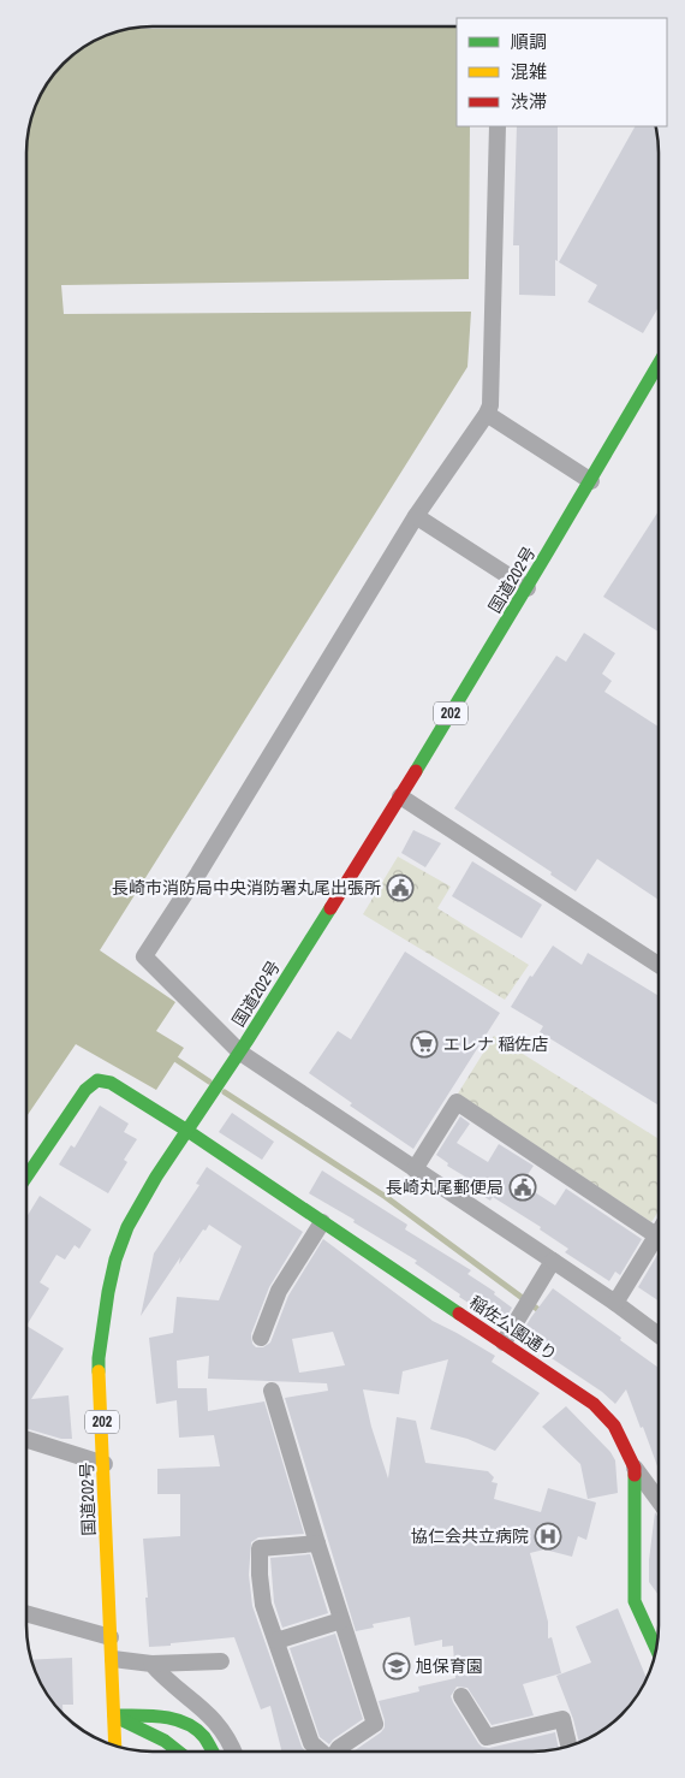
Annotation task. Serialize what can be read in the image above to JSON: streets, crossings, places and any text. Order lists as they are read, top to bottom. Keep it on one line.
{"streets":{"main road":["国道202号","202","稲佐公園通り"]},"crossings":[["国道202号","稲佐公園通り"]],"places":{"public building":["長崎市消防局中央消防署丸尾出張所","長崎丸尾郵便局"],"supermarket":["エレナ 稲佐店"],"hospital":["協仁会共立病院"],"school or university":["旭保育園"]},"legend":["順調","混雑","渋滞"]}
